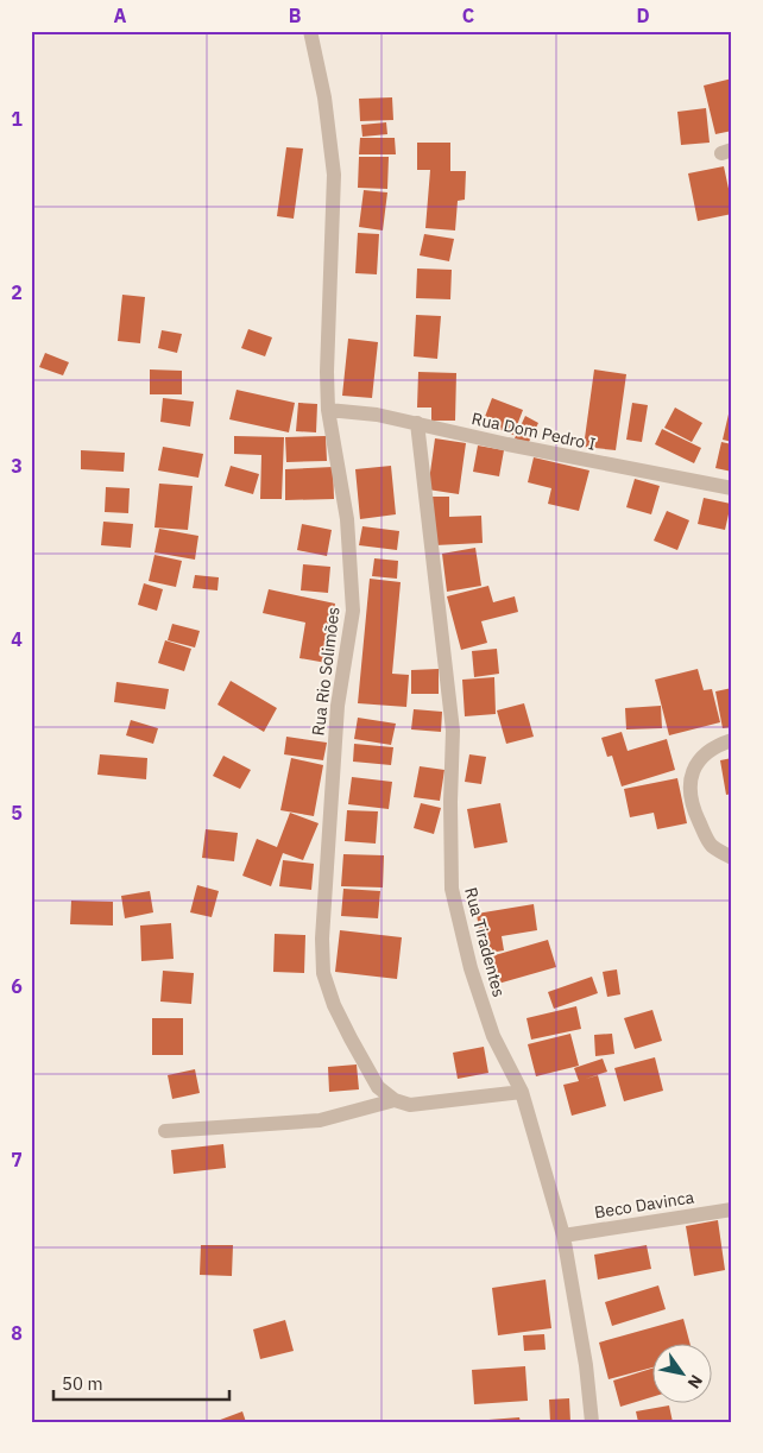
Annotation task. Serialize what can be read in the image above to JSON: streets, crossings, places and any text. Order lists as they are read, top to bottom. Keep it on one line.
{"streets":{"street":["Rua Dom Pedro I","Rua Rio Solimões","Rua Tiradentes","Beco Davinca"]},"crossings":[["Rua Dom Pedro I","Rua Rio Solimões"],["Rua Dom Pedro I","Rua Tiradentes"],["Rua Tiradentes","Beco Davinca"]],"scale_bar":"50 m","north":"bottom right","grid":{"columns":["A","B","C","D"],"rows":["1","2","3","4","5","6","7","8"]}}
